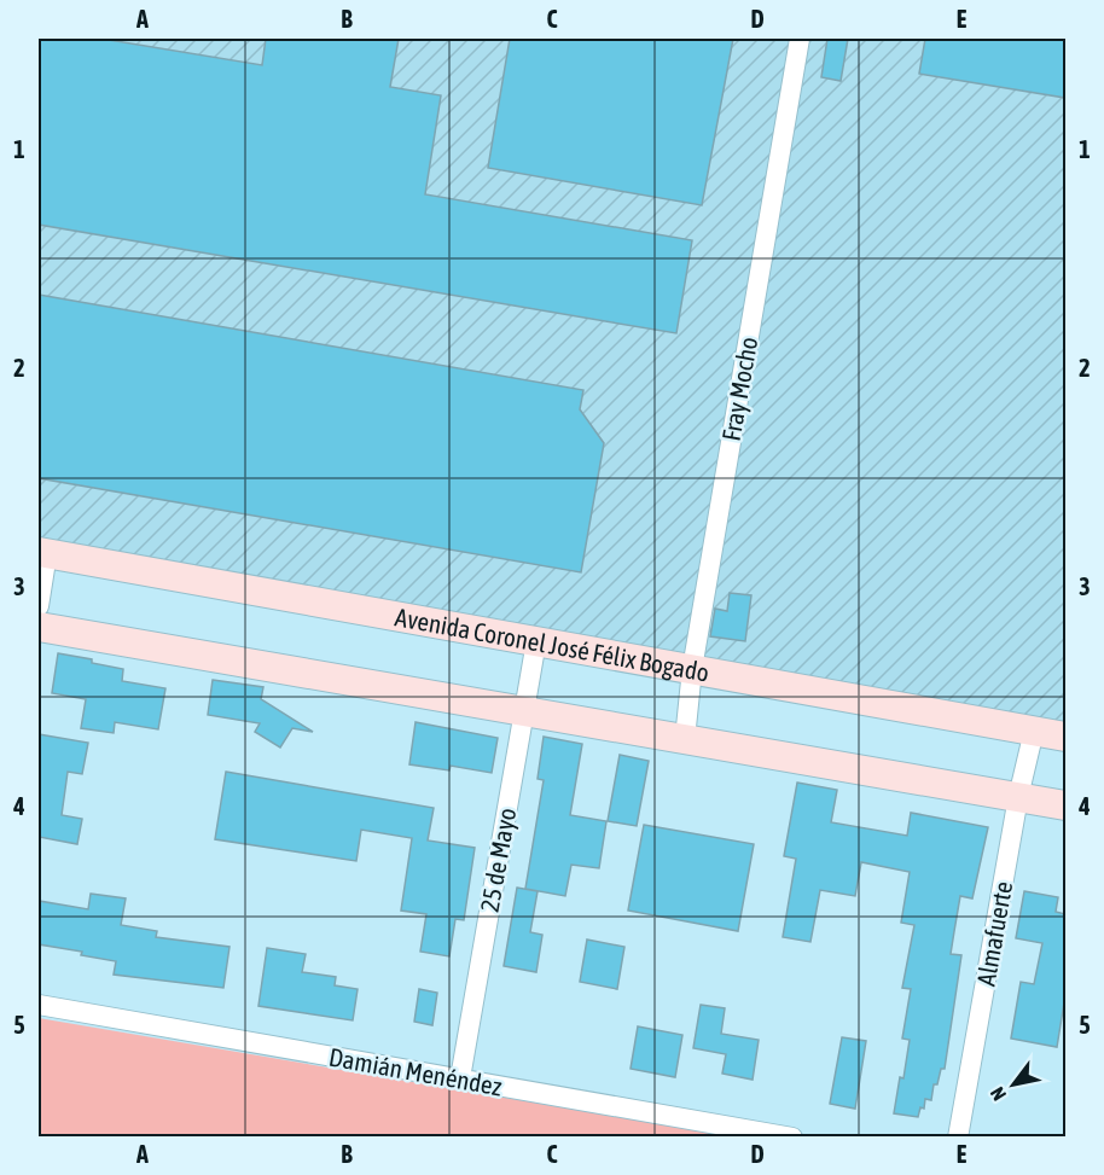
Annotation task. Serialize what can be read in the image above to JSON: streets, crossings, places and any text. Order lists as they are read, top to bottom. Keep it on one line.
{"streets":{"main road":["Avenida Coronel José Félix Bogado"],"street":["Fray Mocho","25 de Mayo","Almafuerte","Damián Menéndez"]},"crossings":[["Fray Mocho","Avenida Coronel José Félix Bogado"],["Avenida Coronel José Félix Bogado","25 de Mayo"],["Avenida Coronel José Félix Bogado","Almafuerte"],["25 de Mayo","Damián Menéndez"]],"north":"bottom left","grid":{"columns":["A","B","C","D","E"],"rows":["1","2","3","4","5"]}}
